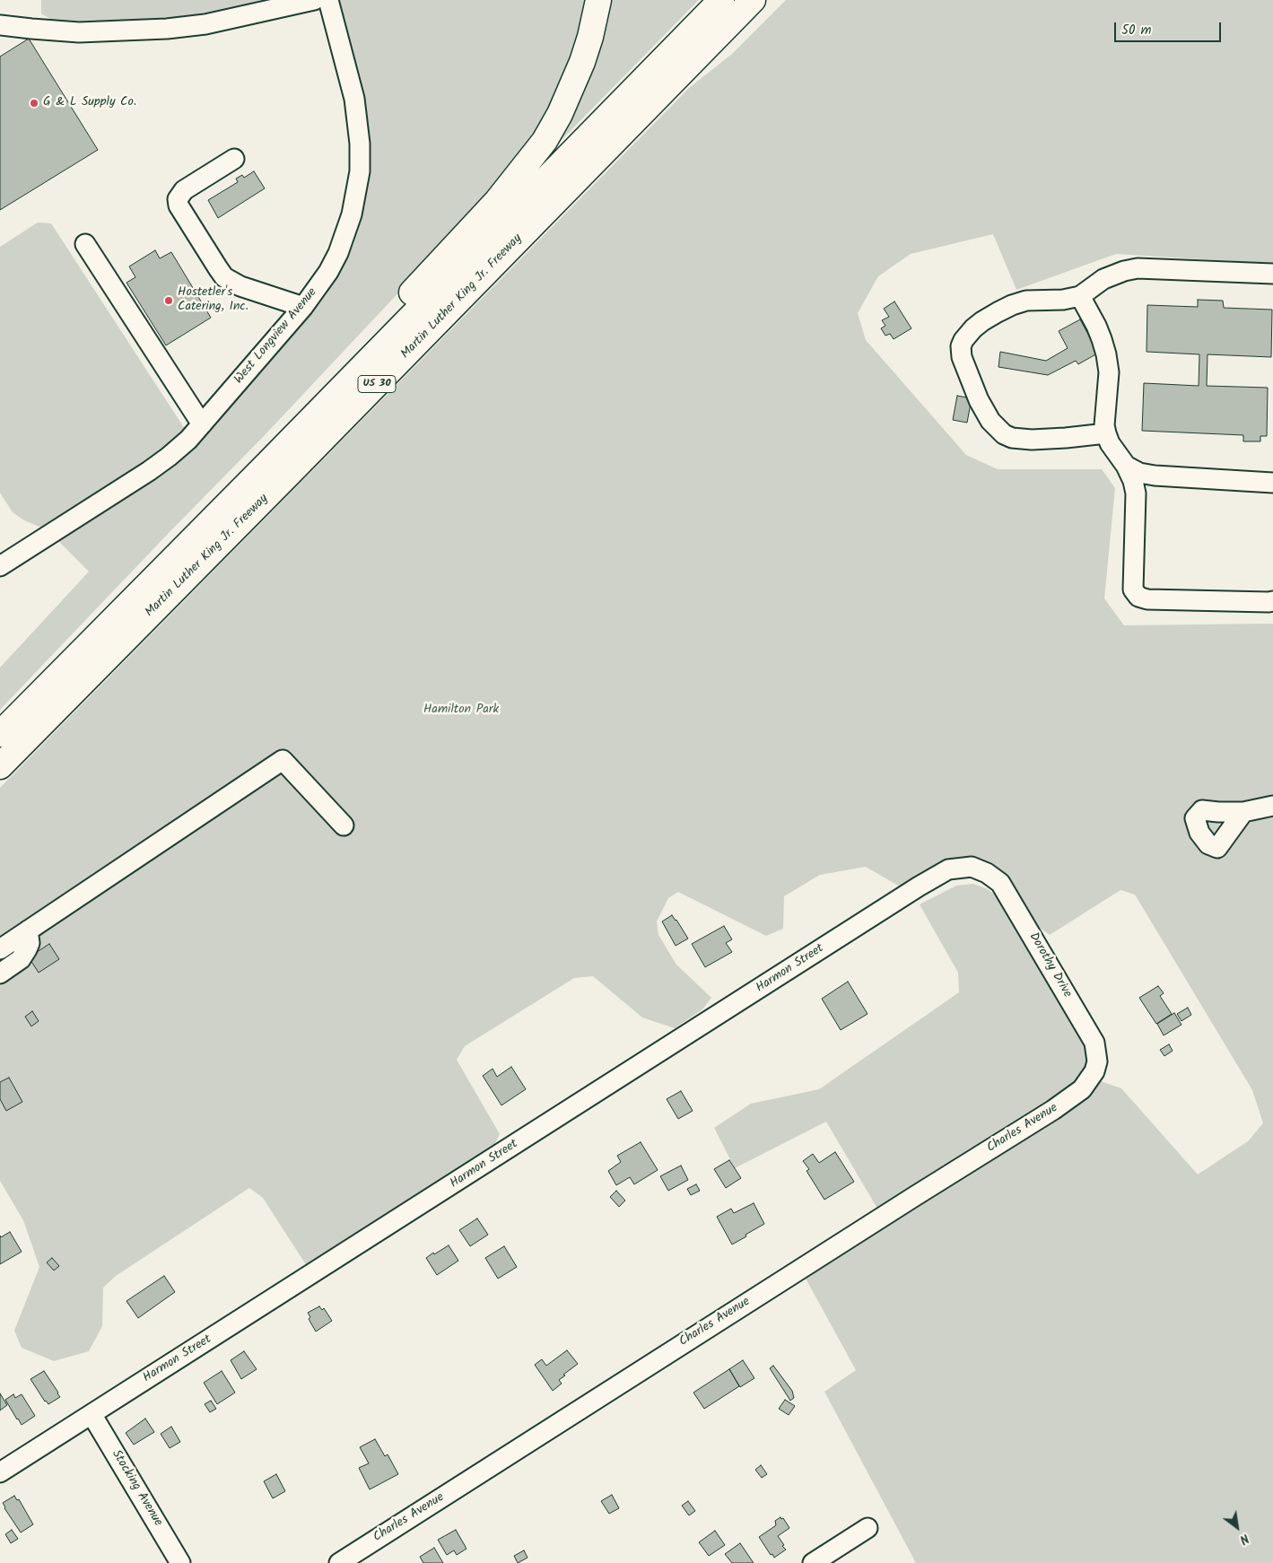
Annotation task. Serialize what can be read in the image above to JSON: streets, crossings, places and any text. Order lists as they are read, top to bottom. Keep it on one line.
{"streets":{"highway":["Martin Luther King Jr. Freeway","US 30"],"street":["West Longview Avenue","Dorothy Drive","Harmon Street","Charles Avenue","Stocking Avenue"]},"crossings":[["Dorothy Drive","Harmon Street"],["Dorothy Drive","Charles Avenue"],["Harmon Street","Stocking Avenue"]],"parks":["Hamilton Park"],"places":["G & L Supply Co.","Hostetler's Catering, Inc."],"scale_bar":"50 m","north":"bottom right"}
